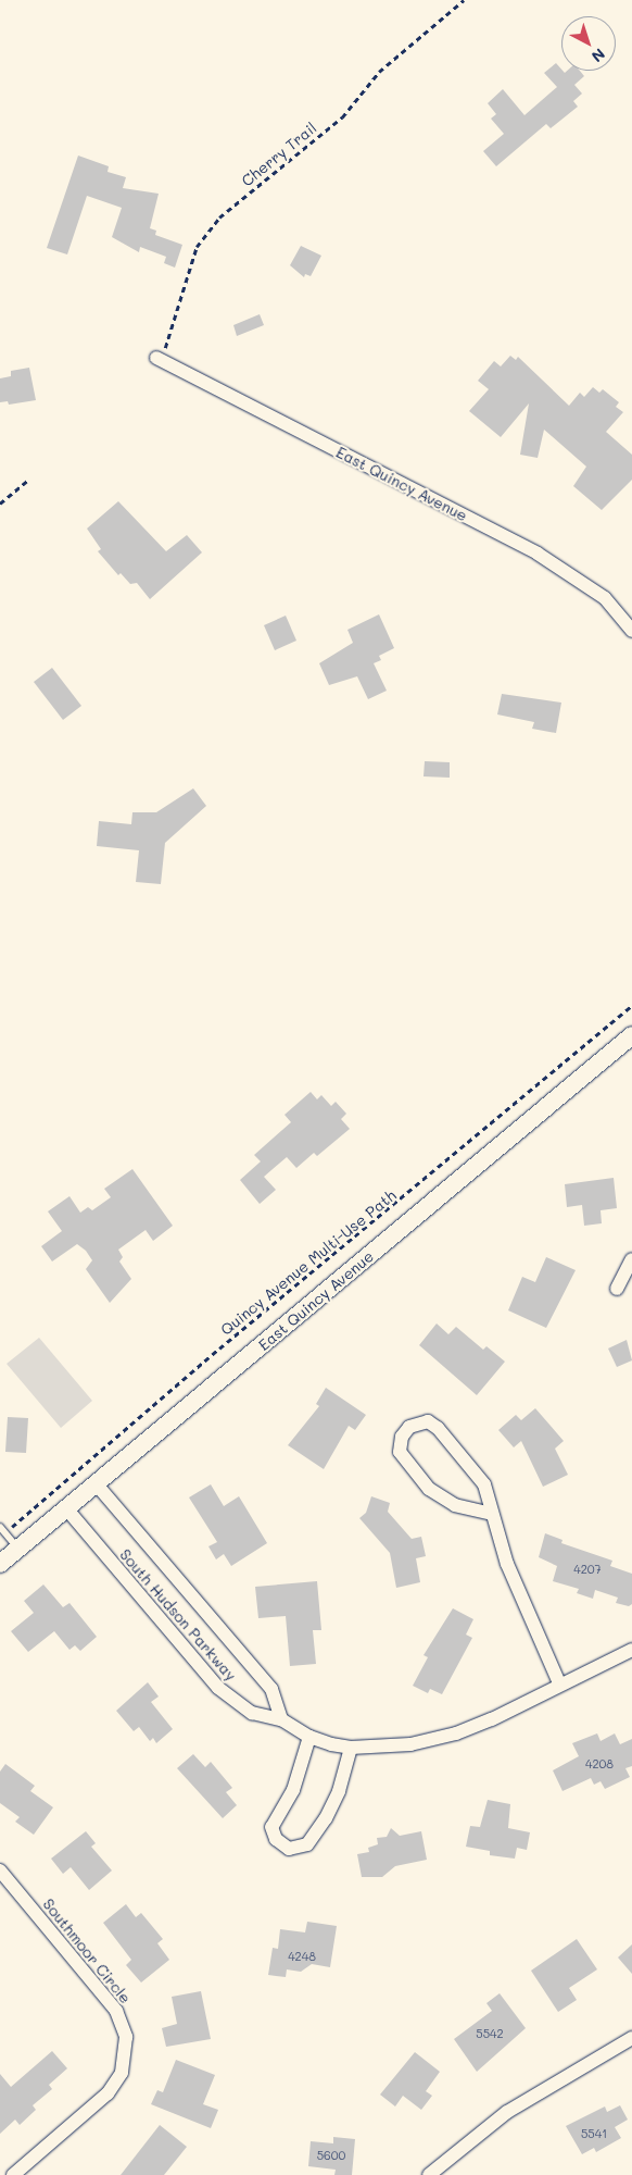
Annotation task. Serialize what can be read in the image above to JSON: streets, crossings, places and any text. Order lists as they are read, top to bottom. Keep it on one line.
{"streets":{"street":["East Quincy Avenue","South Hudson Parkway","Southmoor Circle"],"path":["Cherry Trail","Quincy Avenue Multi-Use Path"]},"crossings":[["Cherry Trail","East Quincy Avenue"],["East Quincy Avenue","South Hudson Parkway"]],"house_numbers":["4207","4208","4248","5542","5541","5600"],"north":"bottom right"}
